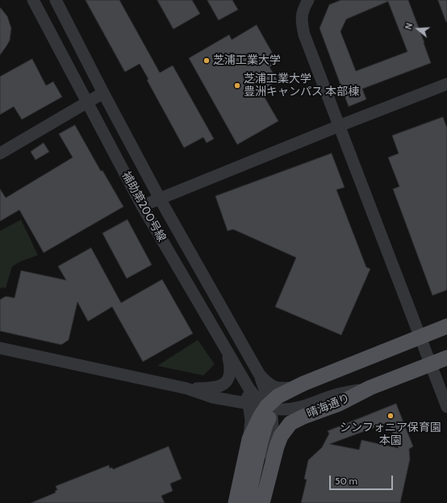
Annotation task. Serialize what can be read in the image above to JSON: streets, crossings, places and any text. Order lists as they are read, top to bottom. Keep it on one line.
{"streets":{"main road":["晴海通り"],"street":["補助第200号線"]},"places":["芝浦工業大学","芝浦工業大学 豊洲キャンパス 本部棟","シンフォニア保育園 本園"],"scale_bar":"50 m","north":"left"}
